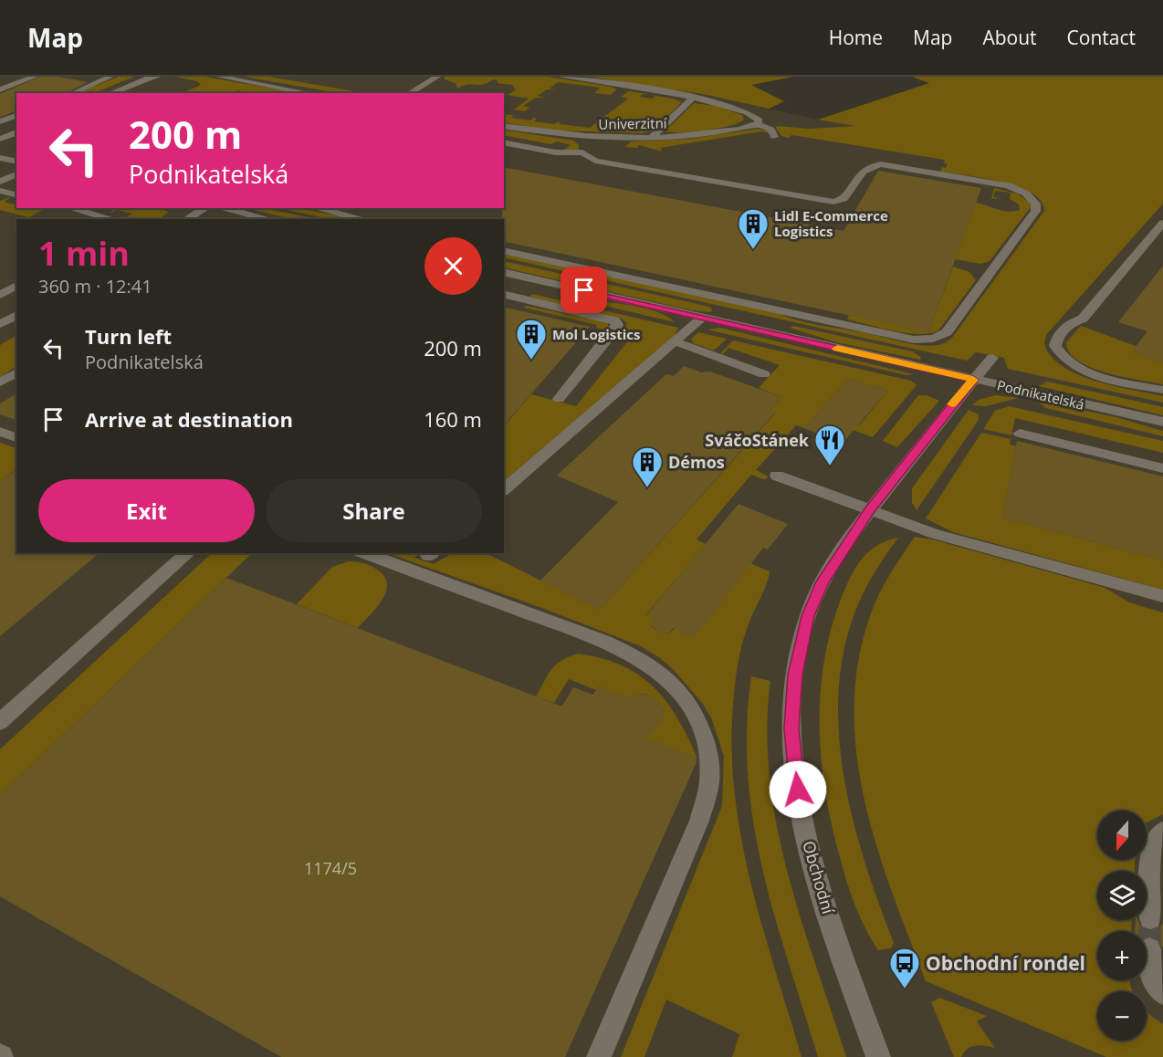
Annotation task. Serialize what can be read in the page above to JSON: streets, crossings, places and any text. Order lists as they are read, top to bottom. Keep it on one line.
{"streets":{"street":["Univerzitní","Podnikatelská","Obchodní"]},"crossings":[["Podnikatelská","Obchodní"]],"places":{"building":["Lidl E-Commerce Logistics","Mol Logistics","Démos"],"restaurant":["SváčoStánek"],"bus stop":["Obchodní rondel"]},"house_numbers":["1174/5"],"north":"bottom","page":{"header":"Map","nav":["Home","Map","About","Contact"],"turn":["200 m","Podnikatelská"],"heading":["1 min","360 m · 12:41"],"list":[{"name":"Turn left","note":"Podnikatelská","value":"200 m"},{"name":"Arrive at destination","value":"160 m"}],"buttons":["Exit","Share"],"map_buttons":["+","−"]}}
